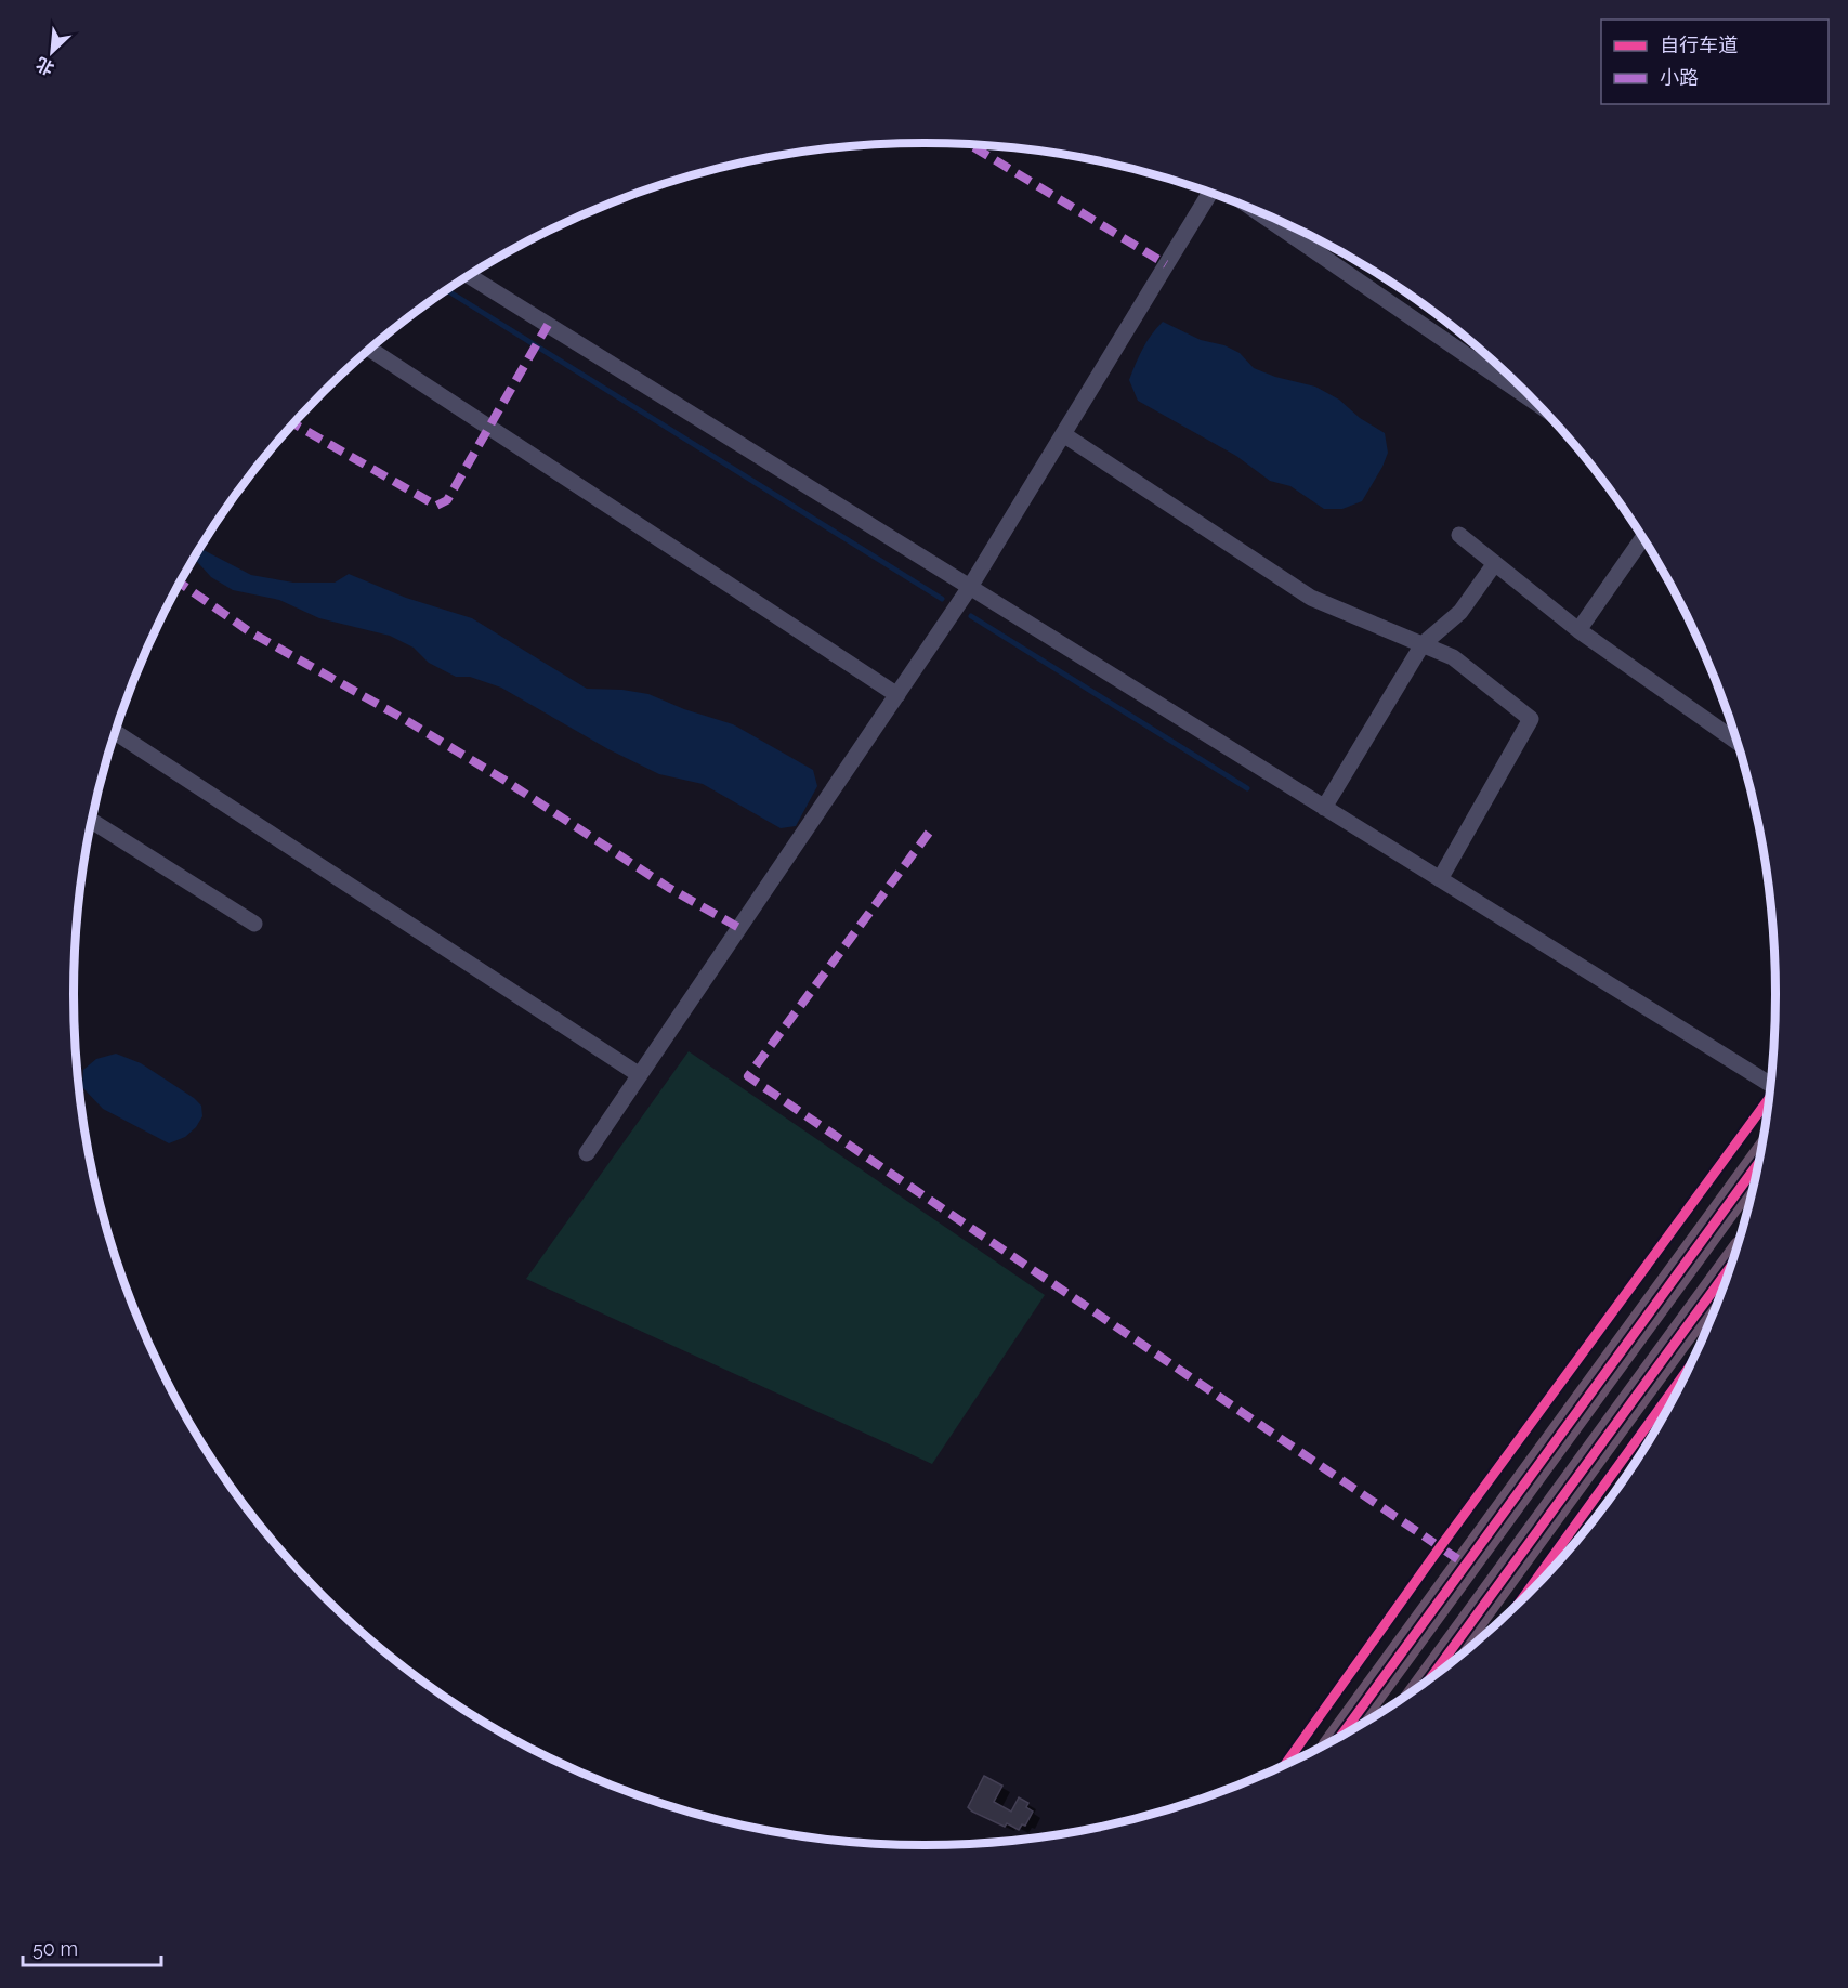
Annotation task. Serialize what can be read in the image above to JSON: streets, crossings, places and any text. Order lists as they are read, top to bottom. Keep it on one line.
{"legend":["自行车道","小路"],"scale_bar":"50 m","north":"bottom left"}
